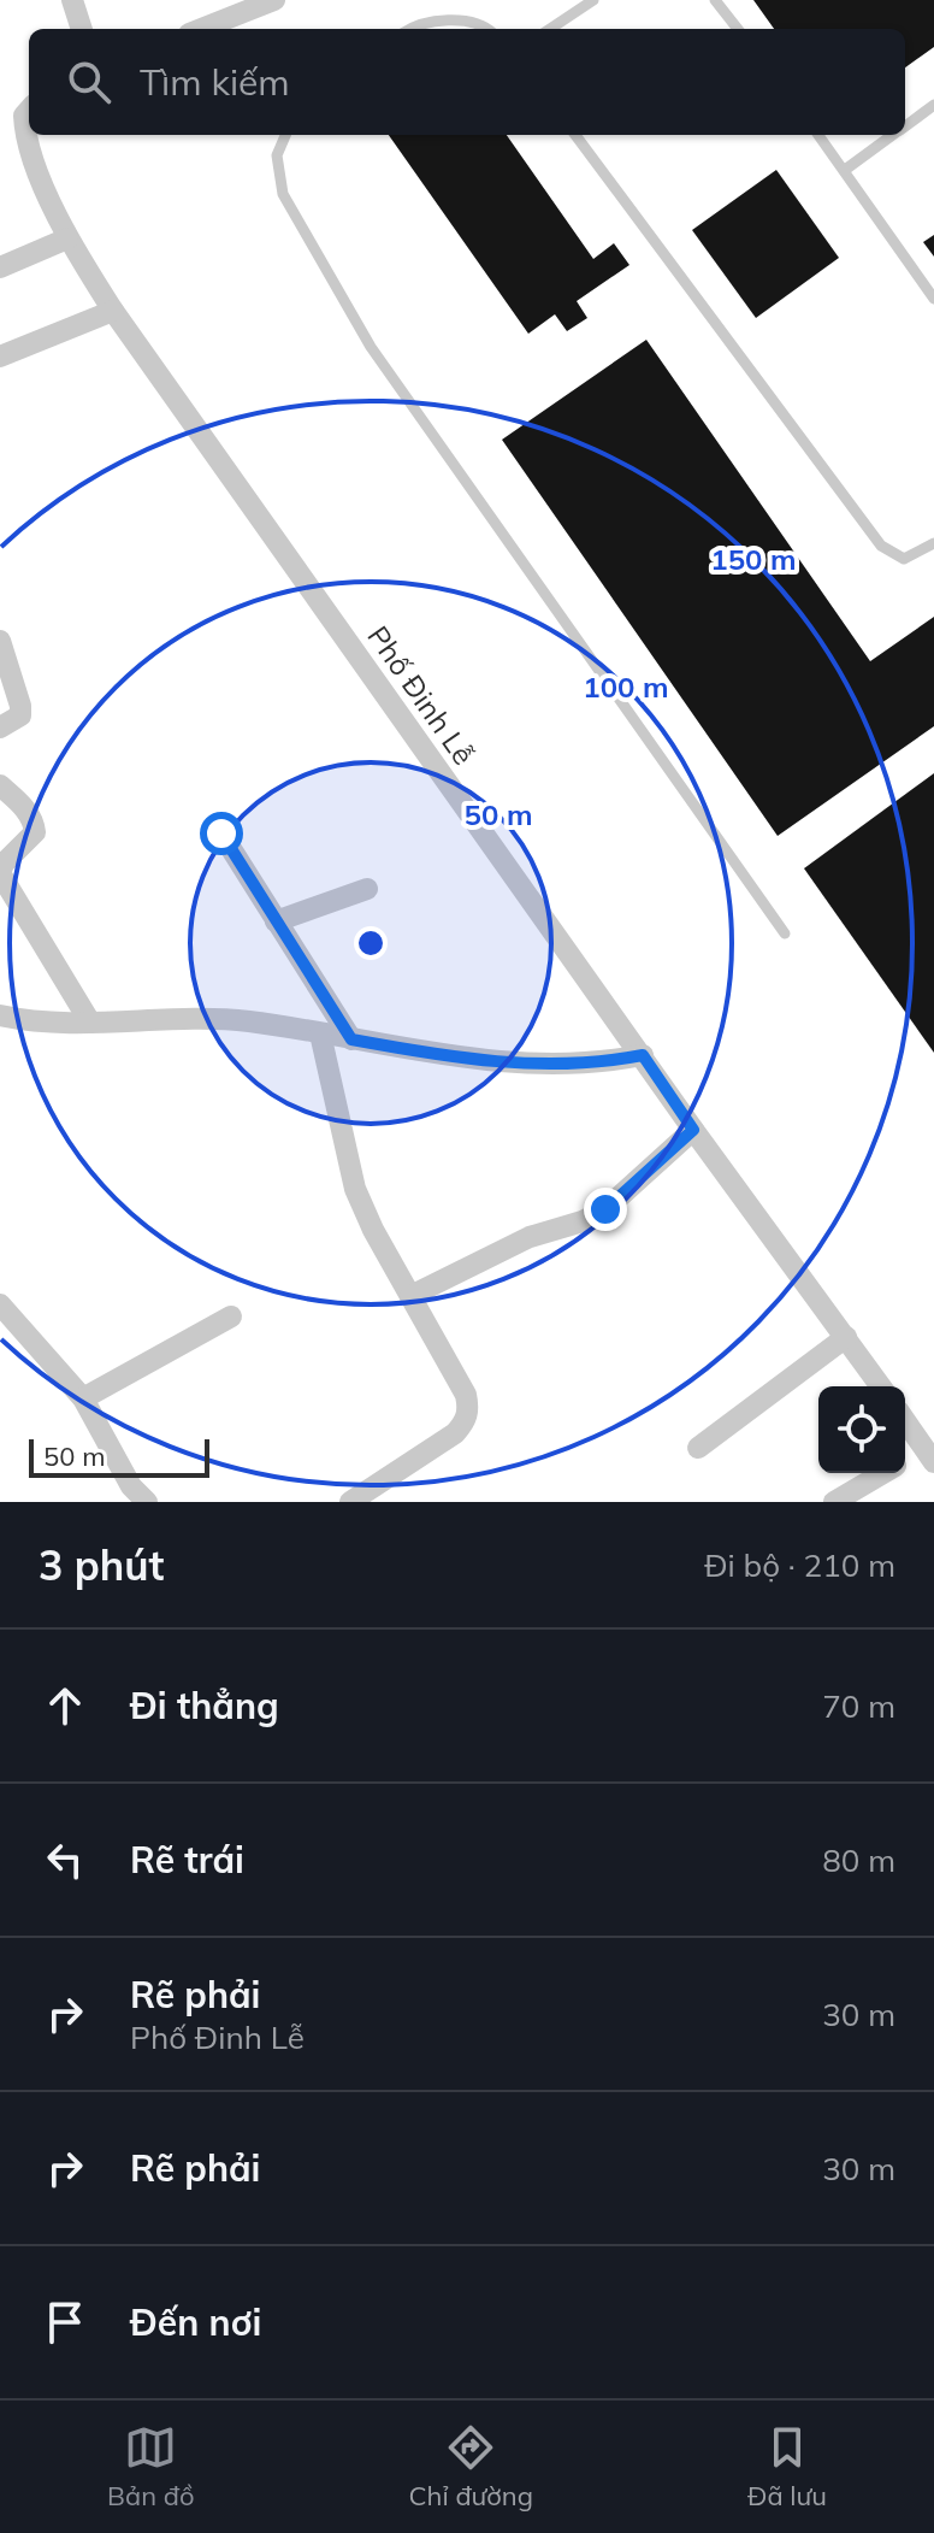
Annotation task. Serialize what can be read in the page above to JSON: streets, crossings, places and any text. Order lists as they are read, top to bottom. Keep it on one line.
{"streets":{"street":["Phố Đinh Lễ"]},"scale_bar":"50 m","page":{"search":"Tìm kiếm","scale":"50 m","heading":["3 phút","Đi bộ · 210 m"],"list":[["Đi thẳng","70 m"],["Rẽ trái","80 m"],["Rẽ phải","Phố Đinh Lễ","30 m"],["Rẽ phải","30 m"],"Đến nơi"],"nav":["Bản đồ","Chỉ đường","Đã lưu"]},"rings":["150 m","100 m","50 m"]}
